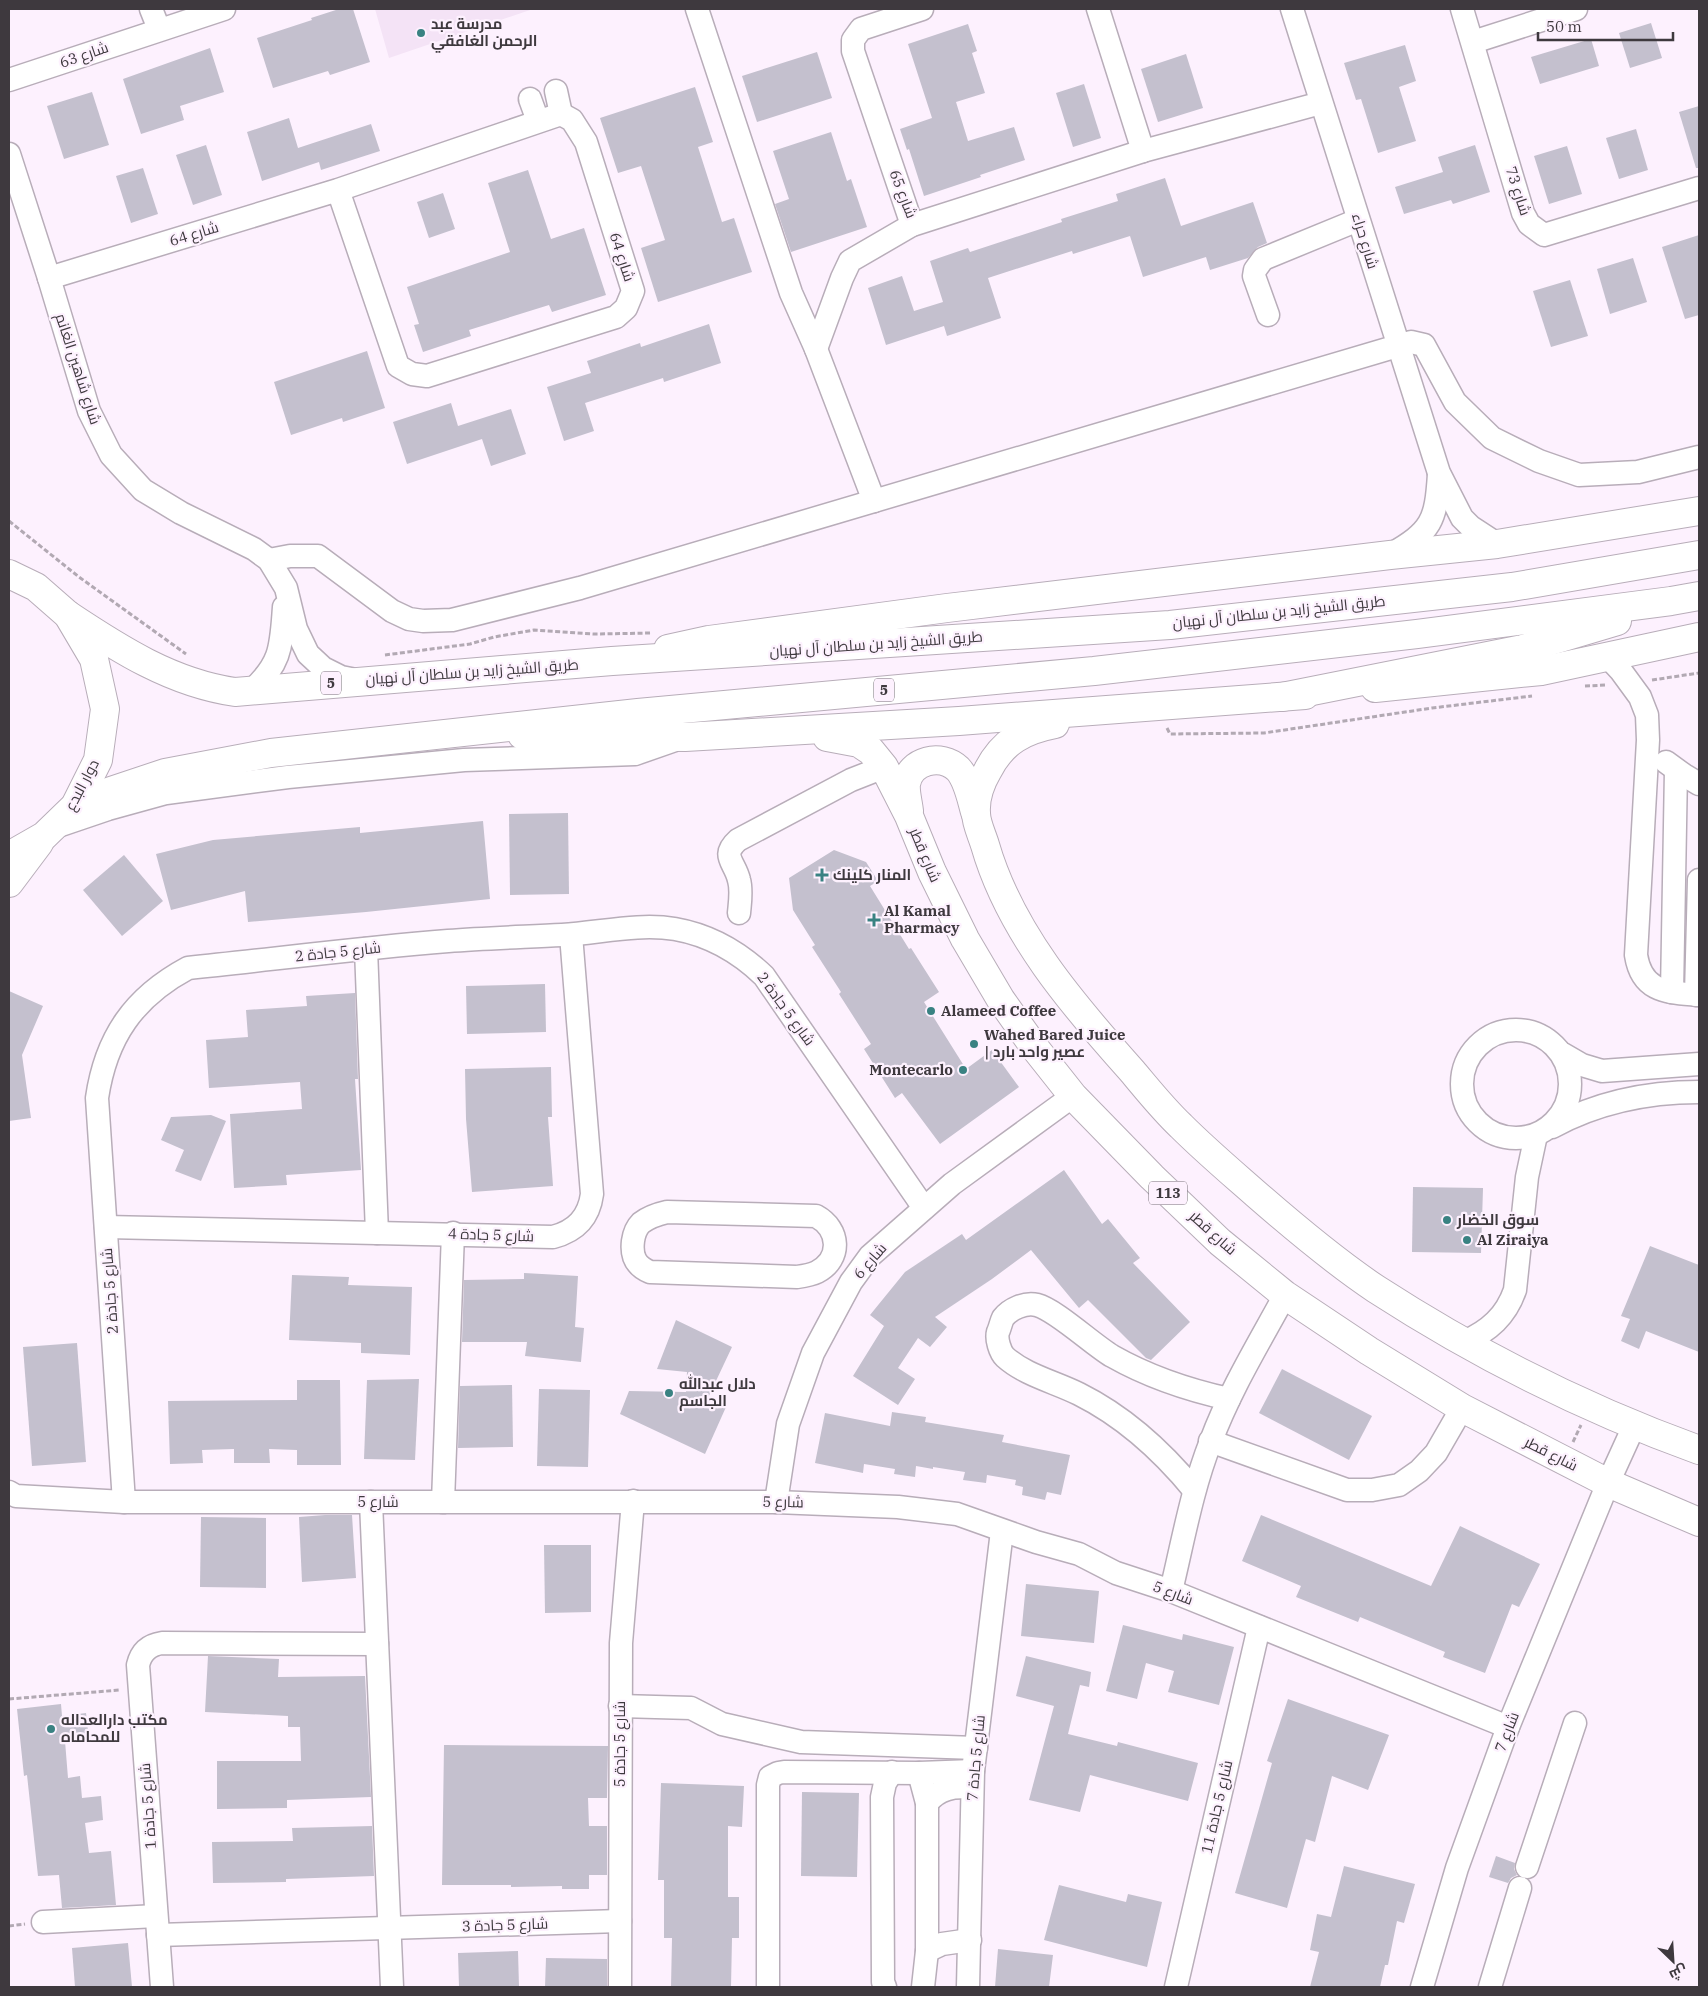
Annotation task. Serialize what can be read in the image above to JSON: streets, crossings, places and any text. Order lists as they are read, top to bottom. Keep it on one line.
{"streets":{"main road":["طريق الشيخ زايد بن سلطان آل نهيان","5","دوار البدع","شارع قطر","113"],"street":["شارع 63","شارع 73","شارع 65","شارع 64","شارع حراء","شارع شاهين الغانم","شارع 5 جادة 2","شارع 5 جادة 4","شارع 6","شارع 5","شارع 7","شارع 5 جادة 5","شارع 5 جادة 7","شارع 5 جادة 1","شارع 5 جادة 11","شارع 5 جادة 3"]},"crossings":[["شارع 65","شارع حراء"],["شارع 64","شارع شاهين الغانم"],["شارع شاهين الغانم","طريق الشيخ زايد بن سلطان آل نهيان"],["طريق الشيخ زايد بن سلطان آل نهيان","دوار البدع"],["5","دوار البدع"],["شارع قطر","شارع 6"],["شارع قطر","شارع 7"],["شارع 5 جادة 2","شارع 5 جادة 4"],["شارع 5 جادة 2","شارع 6"],["شارع 5 جادة 2","شارع 5"],["شارع 6","شارع 5"],["شارع 5","شارع 7"],["شارع 5","شارع 5 جادة 5"],["شارع 5","شارع 5 جادة 7"],["شارع 5","شارع 5 جادة 11"],["شارع 5 جادة 5","شارع 5 جادة 3"],["شارع 5 جادة 1","شارع 5 جادة 3"]],"places":{"other":["مدرسة عبد الرحمن الغافقي","Alameed Coffee","Wahed Bared Juice | عصير واحد بارد","Montecarlo","سوق الخضار","Al Ziraiya","دلال عبدالله الجاسم","مكتب دارالعداله للمحاماه"],"health":["المنار كلينك","Al Kamal Pharmacy"]},"scale_bar":"50 m","north":"bottom right"}
